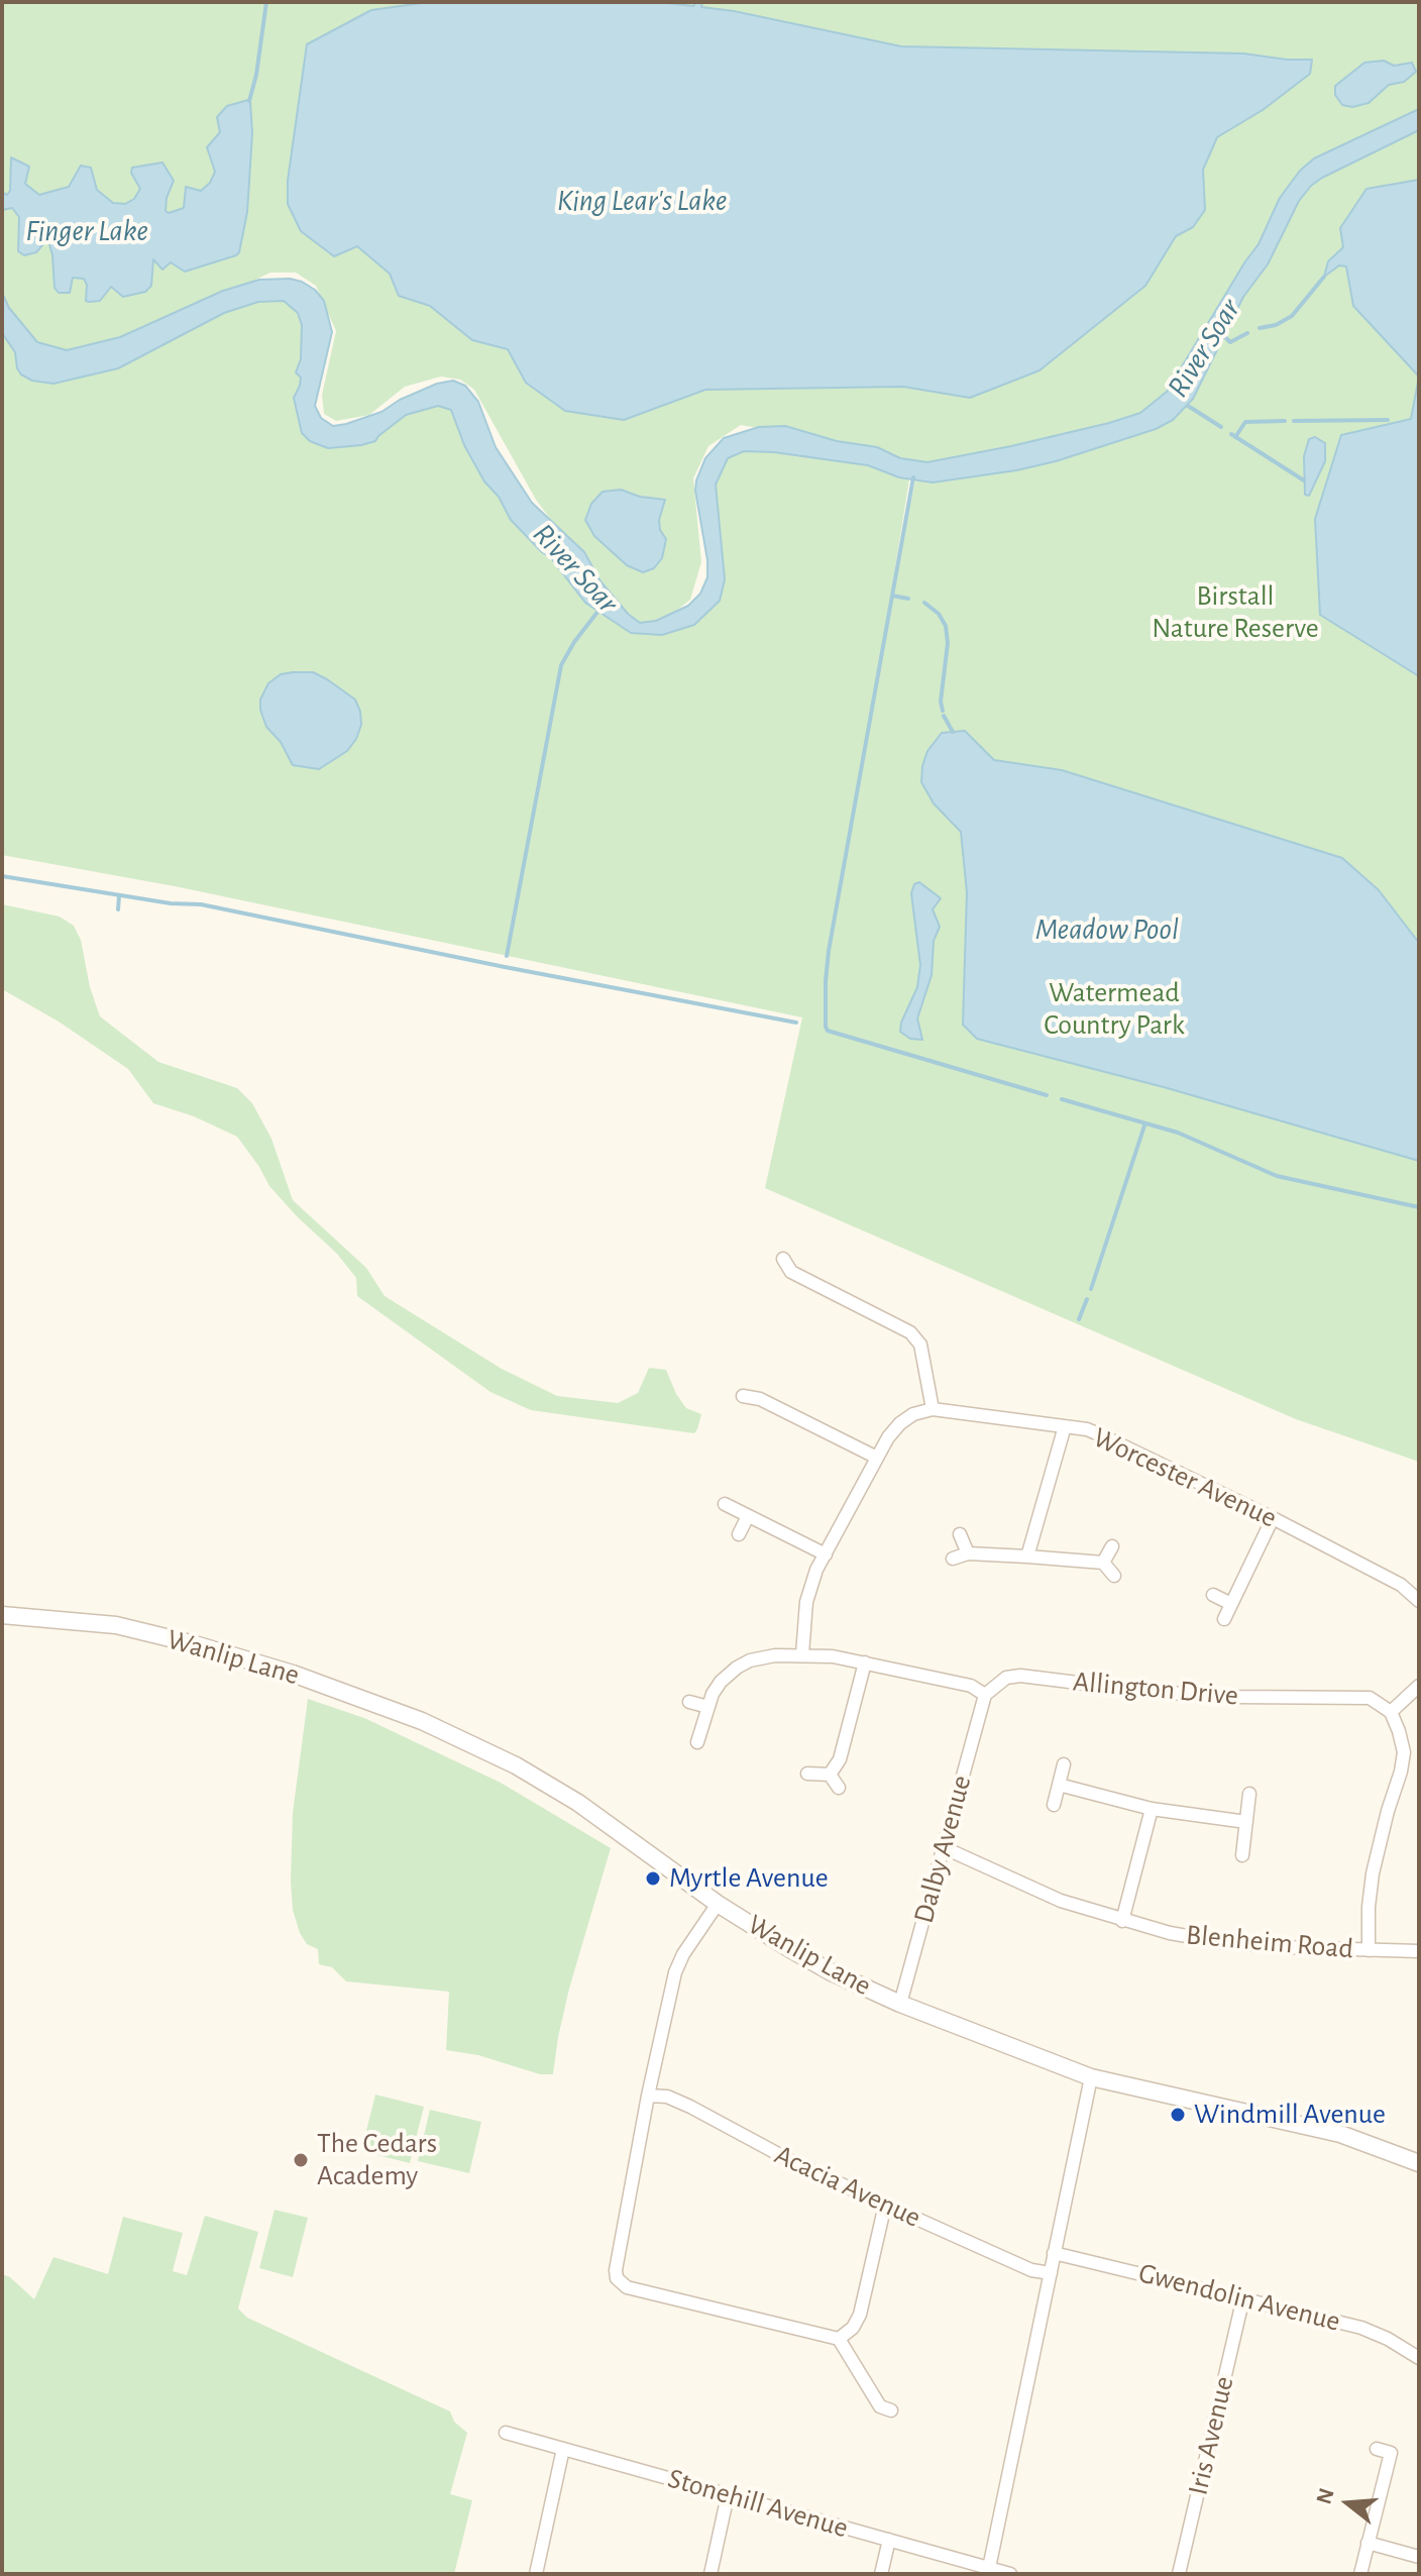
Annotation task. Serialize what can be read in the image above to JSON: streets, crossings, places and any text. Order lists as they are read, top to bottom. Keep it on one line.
{"streets":{"street":["Worcester Avenue","Wanlip Lane","Allington Drive","Dalby Avenue","Blenheim Road","Acacia Avenue","Gwendolin Avenue","Iris Avenue","Stonehill Avenue"]},"crossings":[["Wanlip Lane","Dalby Avenue"],["Allington Drive","Dalby Avenue"],["Dalby Avenue","Blenheim Road"],["Gwendolin Avenue","Iris Avenue"]],"water":["King Lear's Lake","Finger Lake","River Soar","Meadow Pool"],"parks":["Birstall Nature Reserve","Watermead Country Park"],"places":["Myrtle Avenue","Windmill Avenue","The Cedars Academy"],"north":"left"}
